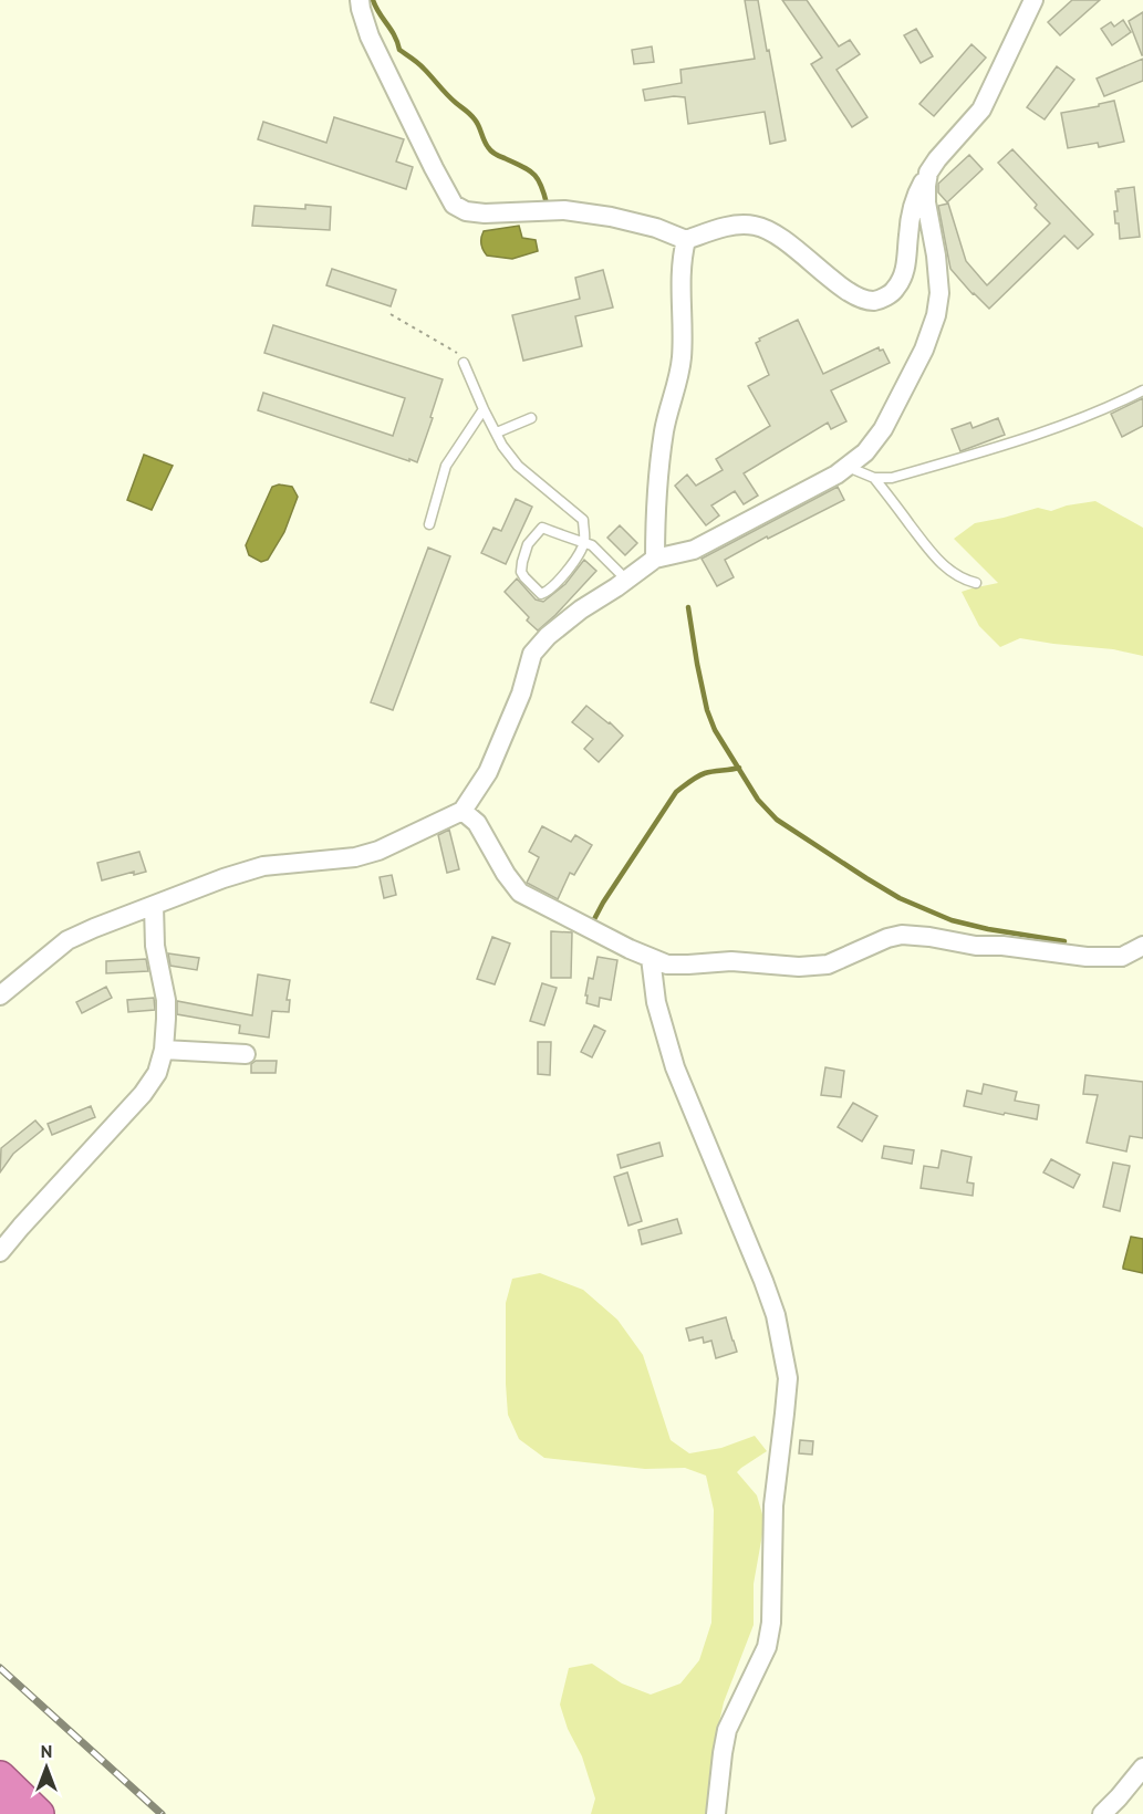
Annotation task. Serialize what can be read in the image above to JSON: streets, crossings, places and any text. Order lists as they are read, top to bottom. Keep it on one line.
{"north":"top"}
